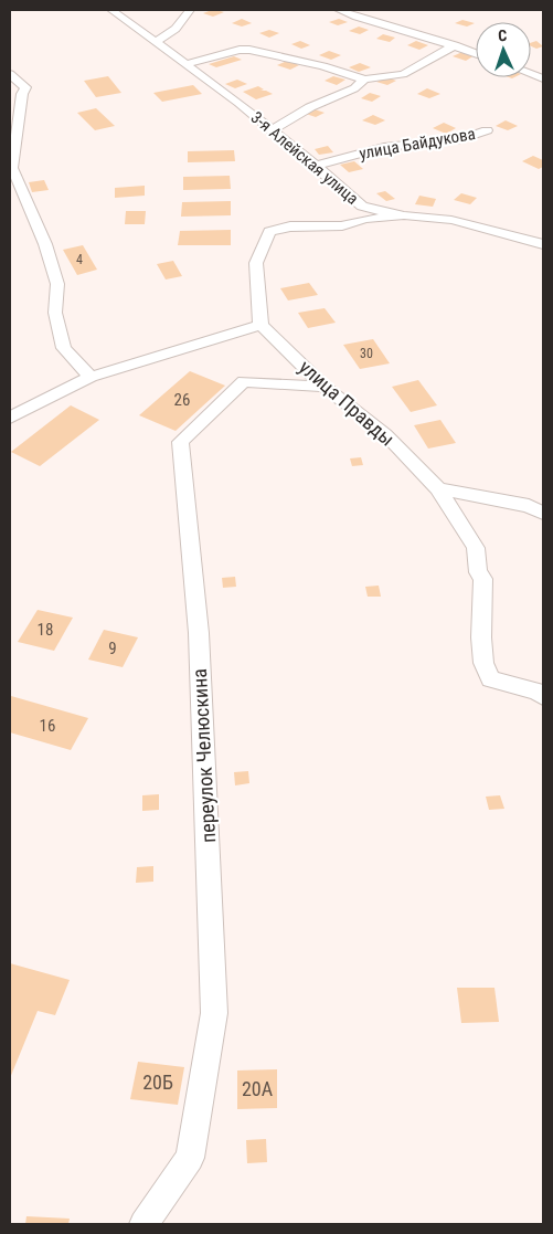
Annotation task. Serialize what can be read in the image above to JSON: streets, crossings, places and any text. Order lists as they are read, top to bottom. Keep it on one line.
{"streets":{"street":["улица Байдукова","3-я Алейская улица","улица Правды","переулок Челюскина"]},"crossings":[["улица Байдукова","3-я Алейская улица"],["3-я Алейская улица","улица Правды"],["улица Правды","переулок Челюскина"]],"house_numbers":["4","30","26","18","9","16","20Б","20А"],"north":"top"}
